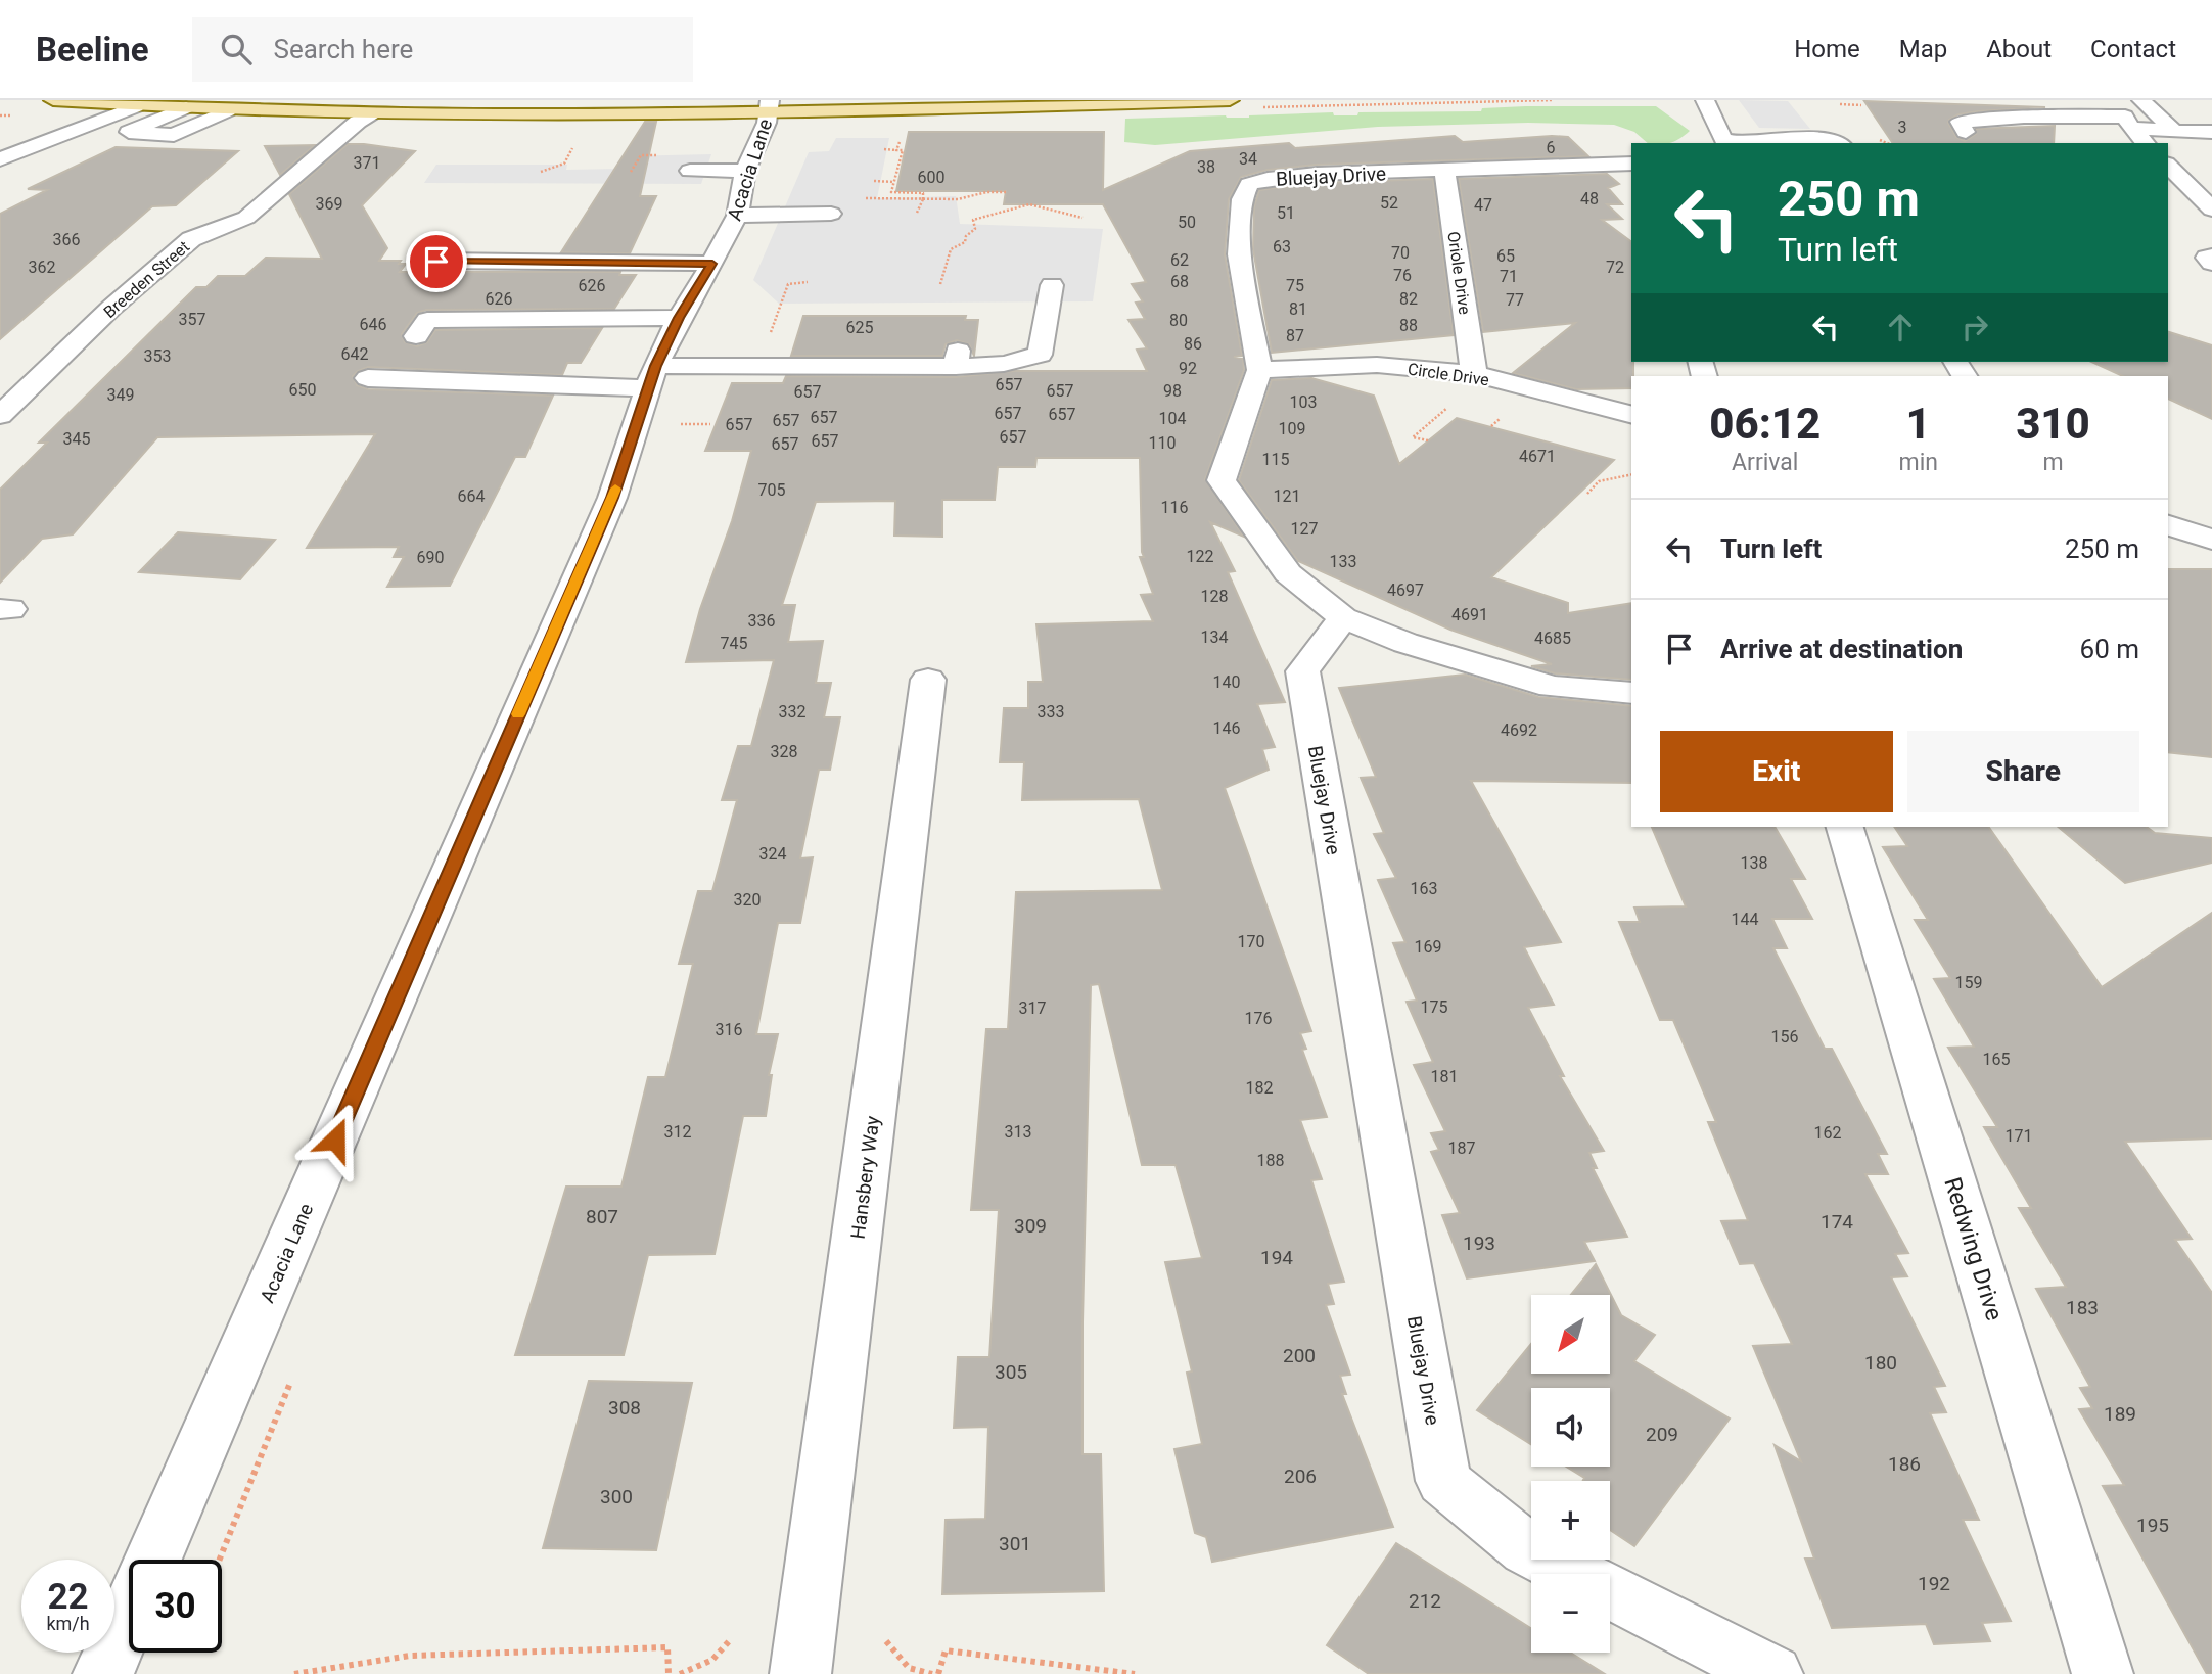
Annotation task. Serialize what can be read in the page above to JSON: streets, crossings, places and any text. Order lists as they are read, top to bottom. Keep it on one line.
{"streets":{"street":["Acacia Lane","Bluejay Drive","Oriole Drive","Breeden Street","Circle Drive","Hansbery Way","Redwing Drive"]},"crossings":[["Bluejay Drive","Oriole Drive"],["Bluejay Drive","Circle Drive"],["Oriole Drive","Circle Drive"]],"house_numbers":["3","6","34","371","38","600","48","52","369","47","51","50","366","63","70","65","62","362","72","76","71","68","626","75","626","82","77","81","357","80","646","88","625","87","86","642","353","92","657","650","657","98","657","349","103","657","657","657","104","657","657","109","657","345","657","110","657","4671","115","705","664","121","116","127","122","690","133","4697","128","4691","336","134","4685","745","140","332","333","146","4692","328","324","138","163","320","144","170","169","159","175","317","176","316","156","165","181","182","312","313","162","171","187","188","807","174","309","193","194","183","200","180","305","308","189","209","186","206","300","195","301","192","212"],"north":"bottom left","page":{"header":"Beeline","search":"Search here","nav":["Home","Map","About","Contact"],"turn":["250 m","Turn left"],"eta":["06:12","Arrival","1","min","310","m"],"list":[{"name":"Turn left","value":"250 m"},{"name":"Arrive at destination","value":"60 m"}],"buttons":["Exit","Share"],"map_buttons":["+","−"],"speed":"22 km/h","limit":"30"}}
